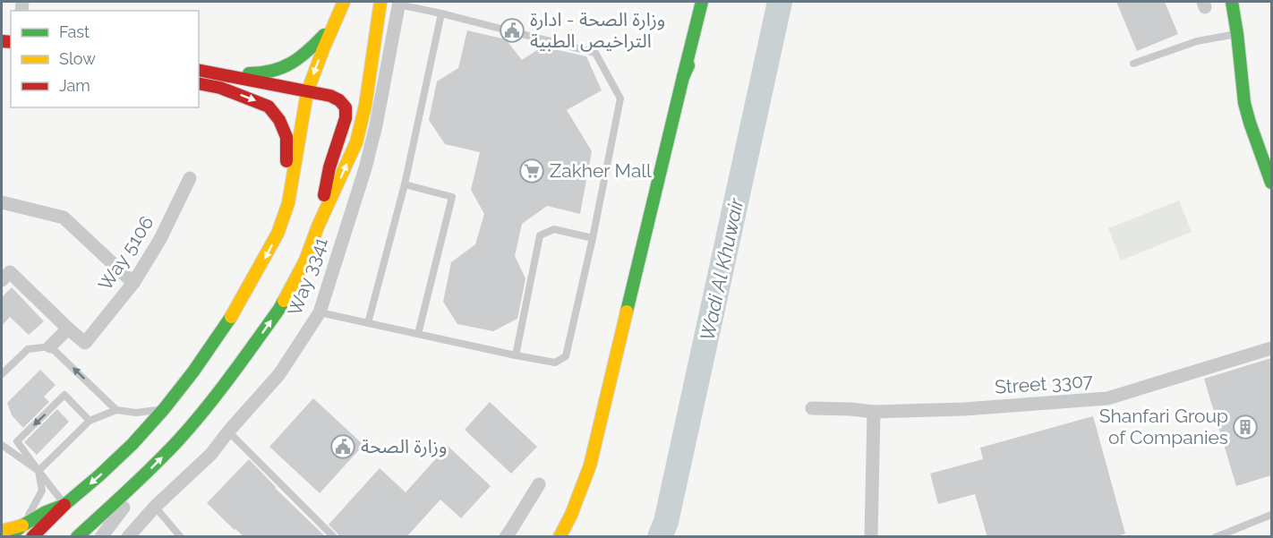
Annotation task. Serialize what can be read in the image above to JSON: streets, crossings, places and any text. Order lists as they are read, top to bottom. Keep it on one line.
{"streets":{"street":["Way 5106","Way 3341","Street 3307"]},"water":["Wadi Al Khuwair"],"places":{"public building":["وزارة الصحة - ادارة التراخيص الطبية","وزارة الصحة"],"supermarket":["Zakher Mall"],"building":["Shanfari Group of Companies"]},"legend":["Fast","Slow","Jam"]}
